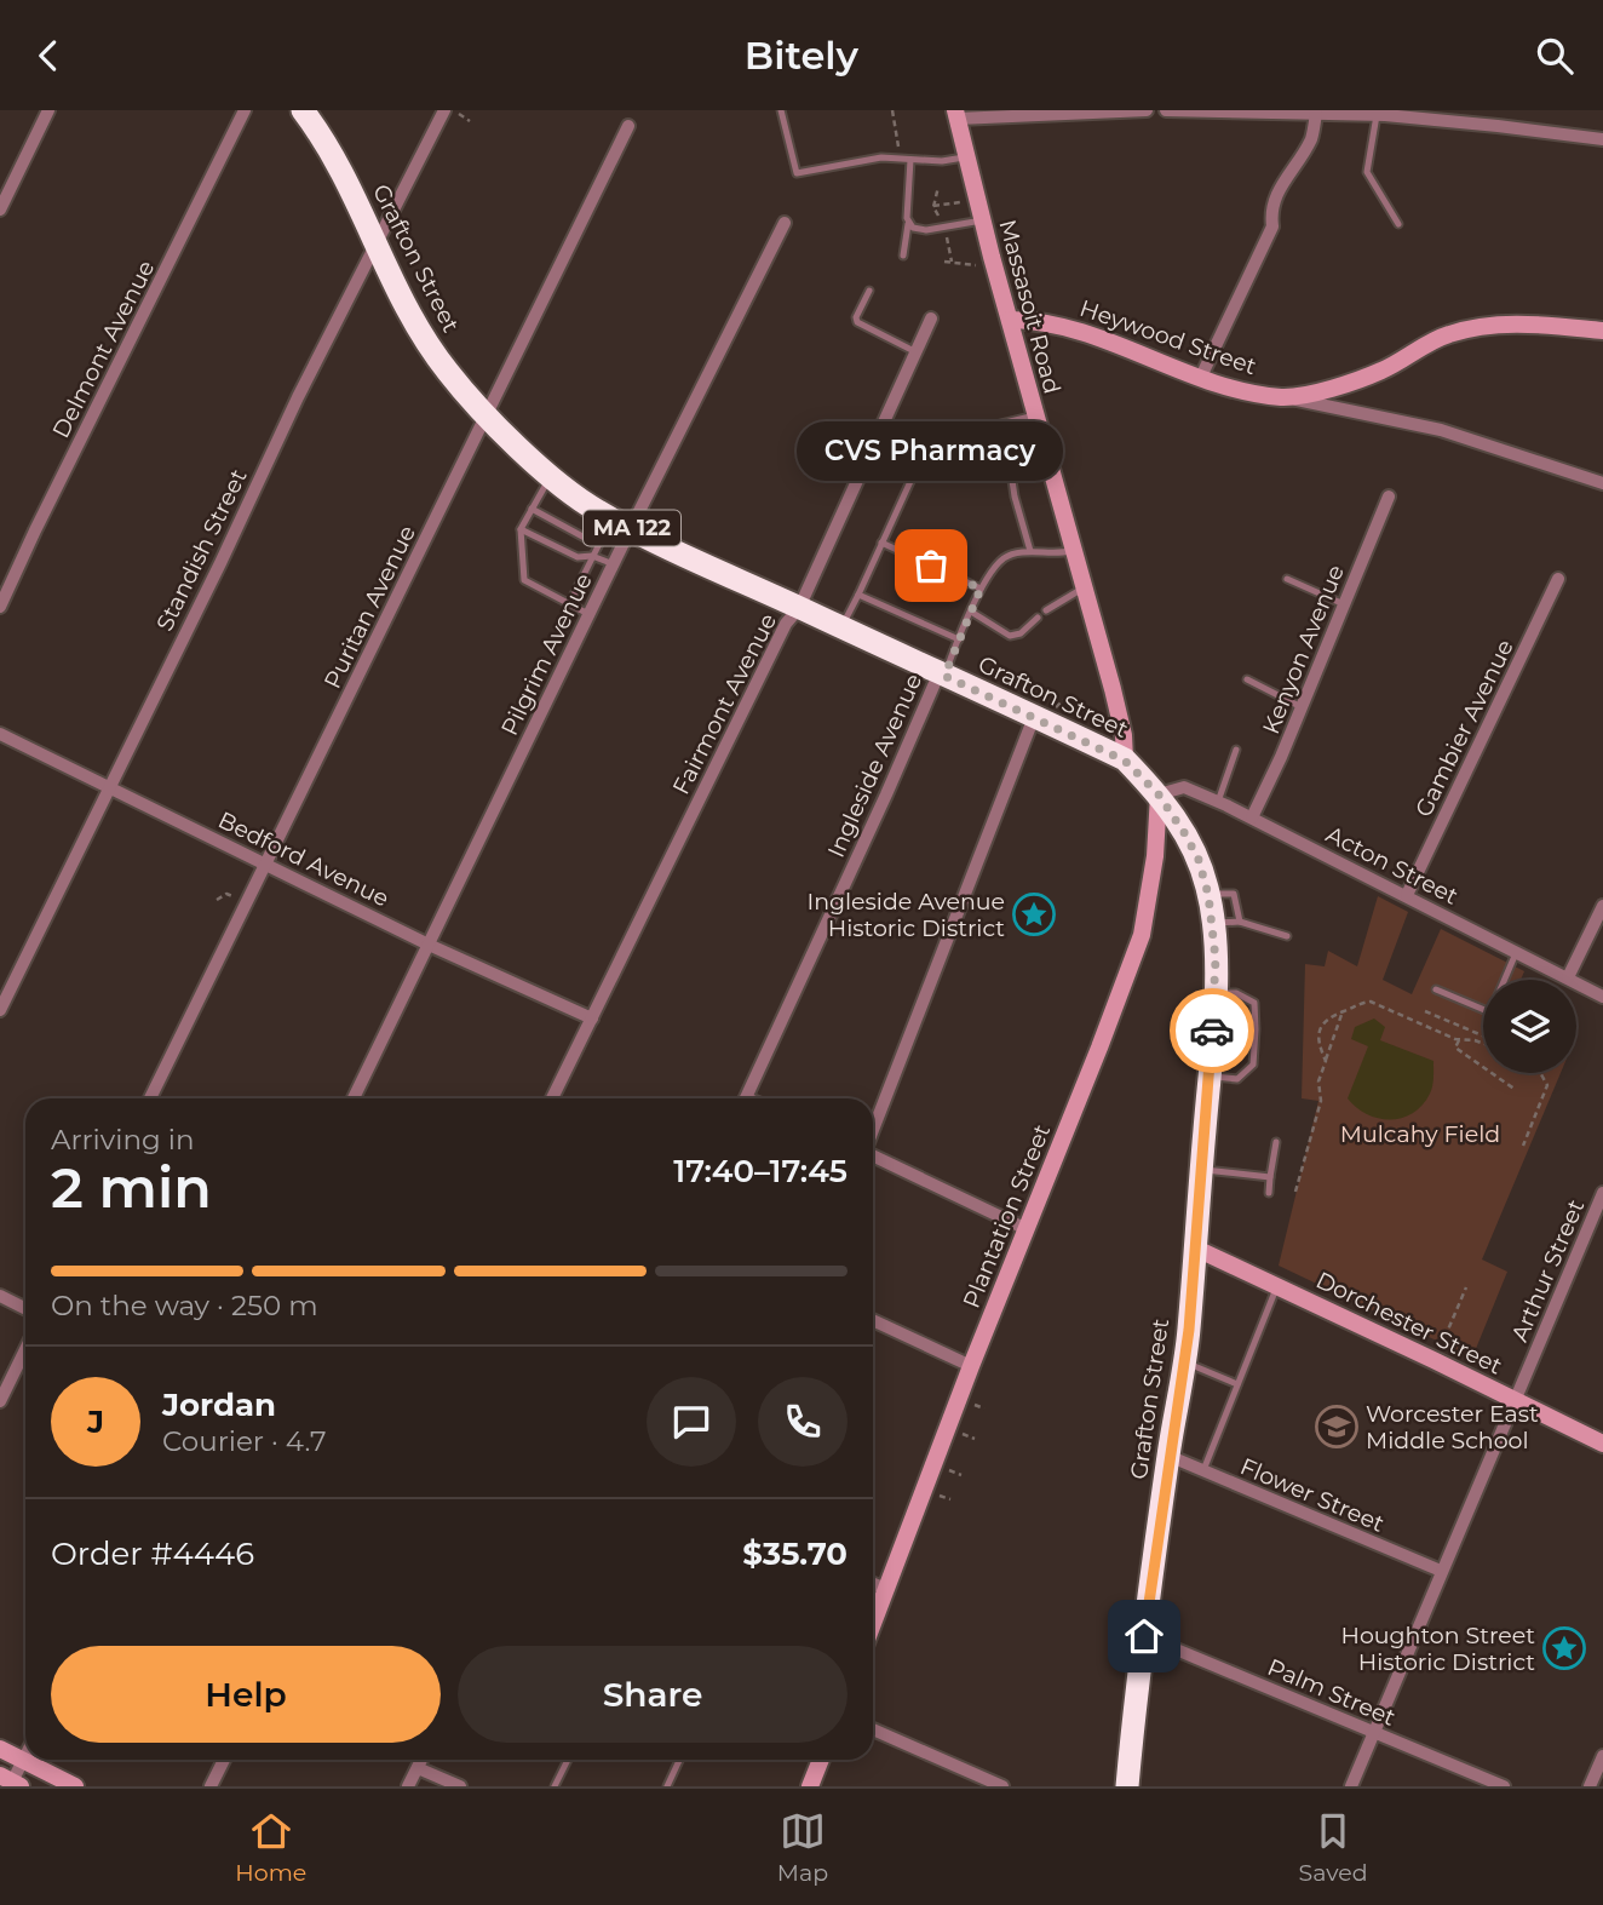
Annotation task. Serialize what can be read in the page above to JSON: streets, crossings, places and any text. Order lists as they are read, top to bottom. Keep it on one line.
{"streets":{"highway":["Grafton Street","MA 122"],"street":["Massasoit Road","Heywood Street","Delmont Avenue","Standish Street","Puritan Avenue","Kenyon Avenue","Pilgrim Avenue","Fairmont Avenue","Gambier Avenue","Ingleside Avenue","Bedford Avenue","Acton Street","Plantation Street","Arthur Street","Dorchester Street","Flower Street","Palm Street"]},"crossings":[["Grafton Street","Massasoit Road"],["Grafton Street","Standish Street"],["Grafton Street","Puritan Avenue"],["Grafton Street","Pilgrim Avenue"],["Grafton Street","Fairmont Avenue"],["Grafton Street","Ingleside Avenue"],["Grafton Street","Acton Street"],["Grafton Street","Plantation Street"],["Grafton Street","Dorchester Street"],["Grafton Street","Flower Street"],["Grafton Street","Palm Street"],["Massasoit Road","Heywood Street"],["Standish Street","Bedford Avenue"],["Puritan Avenue","Bedford Avenue"],["Kenyon Avenue","Acton Street"],["Pilgrim Avenue","Bedford Avenue"],["Fairmont Avenue","Bedford Avenue"],["Gambier Avenue","Acton Street"],["Acton Street","Plantation Street"],["Arthur Street","Dorchester Street"],["Arthur Street","Flower Street"],["Arthur Street","Palm Street"]],"parks":["Mulcahy Field"],"places":{"other":["CVS Pharmacy"],"place":["Ingleside Avenue Historic District","Houghton Street Historic District"],"school or university":["Worcester East Middle School"]},"page":{"header":"Bitely","bubble":"CVS Pharmacy","heading":["2 min","Arriving in","17:40–17:45"],"panel":["Jordan","Courier · 4.7","Order #4446","$35.70"],"bar":"On the way · 250 m","round":"J","buttons":["Help","Share"],"tabs":["Home","Map","Saved"]}}
